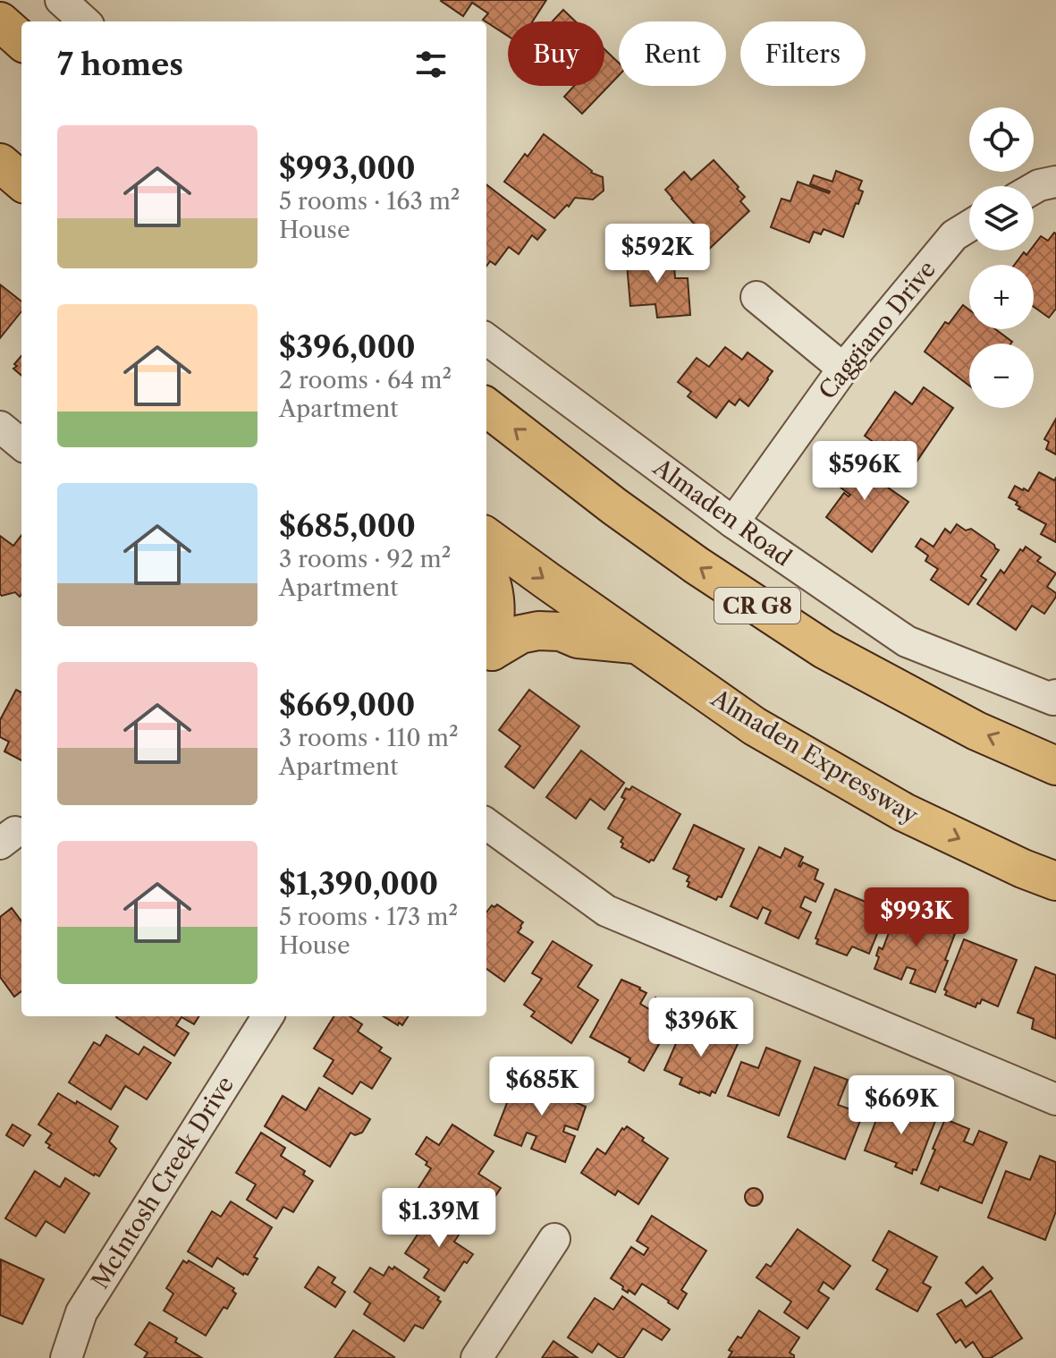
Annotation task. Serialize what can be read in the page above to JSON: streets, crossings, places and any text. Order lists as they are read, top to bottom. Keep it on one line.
{"streets":{"main road":["CR G8","Almaden Expressway"],"street":["Caggiano Drive","Almaden Road","McIntosh Creek Drive"]},"crossings":[["Caggiano Drive","Almaden Road"]],"page":{"chip":["Buy","Rent","Filters"],"heading":"7 homes","map_buttons":["+","−"],"list":[{"name":"$993,000","note":"5 rooms · 163 m² · House"},{"name":"$396,000","note":"2 rooms · 64 m² · Apartment"},{"name":"$685,000","note":"3 rooms · 92 m² · Apartment"},{"name":"$669,000","note":"3 rooms · 110 m² · Apartment"},{"name":"$1,390,000","note":"5 rooms · 173 m² · House"}],"price":["$592K","$596K","$993K","$396K","$685K","$669K","$1.39M"]}}
